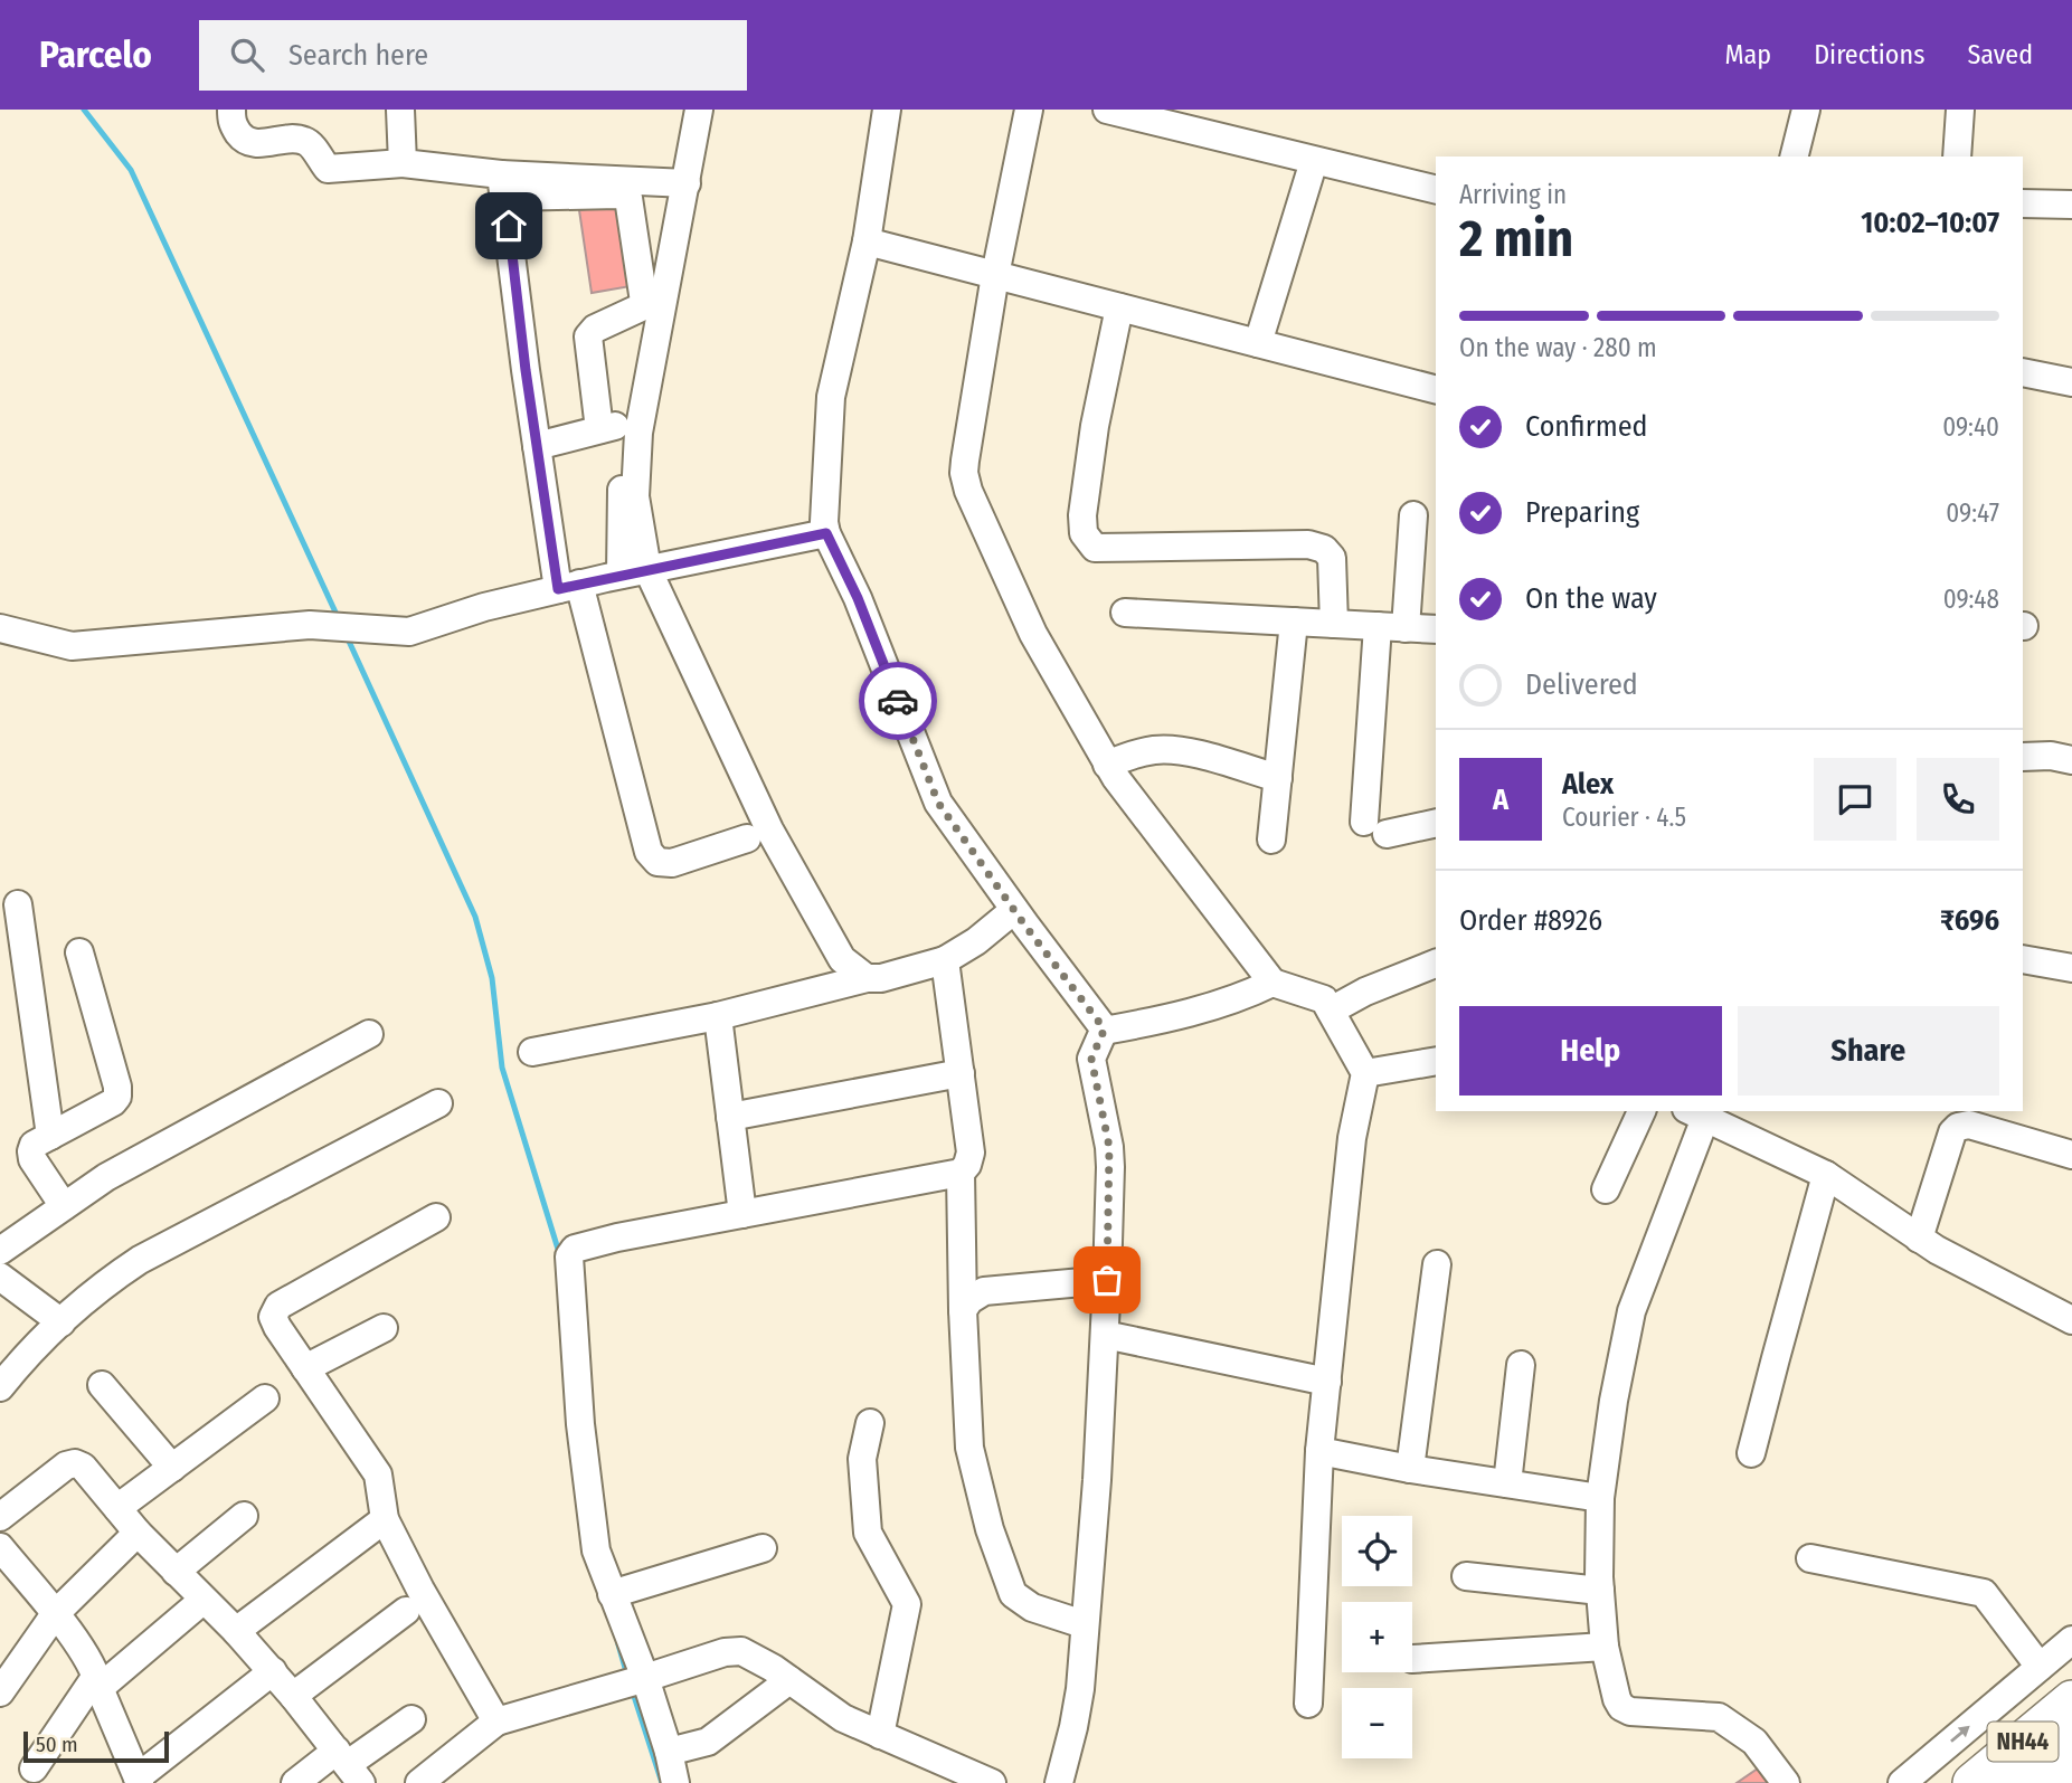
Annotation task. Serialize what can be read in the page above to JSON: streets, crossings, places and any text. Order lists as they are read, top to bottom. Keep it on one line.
{"streets":{"highway":["NH44"]},"scale_bar":"50 m","page":{"header":"Parcelo","search":"Search here","nav":["Map","Directions","Saved"],"heading":["2 min","Arriving in","10:02–10:07"],"panel":["Alex","Courier · 4.5","Order #8926","₹696"],"bar":"On the way · 280 m","list":[["Confirmed","09:40"],["Preparing","09:47"],["On the way","09:48"],"Delivered"],"round":"A","buttons":["Help","Share"],"map_buttons":["+","−"],"scale":"50 m"}}
